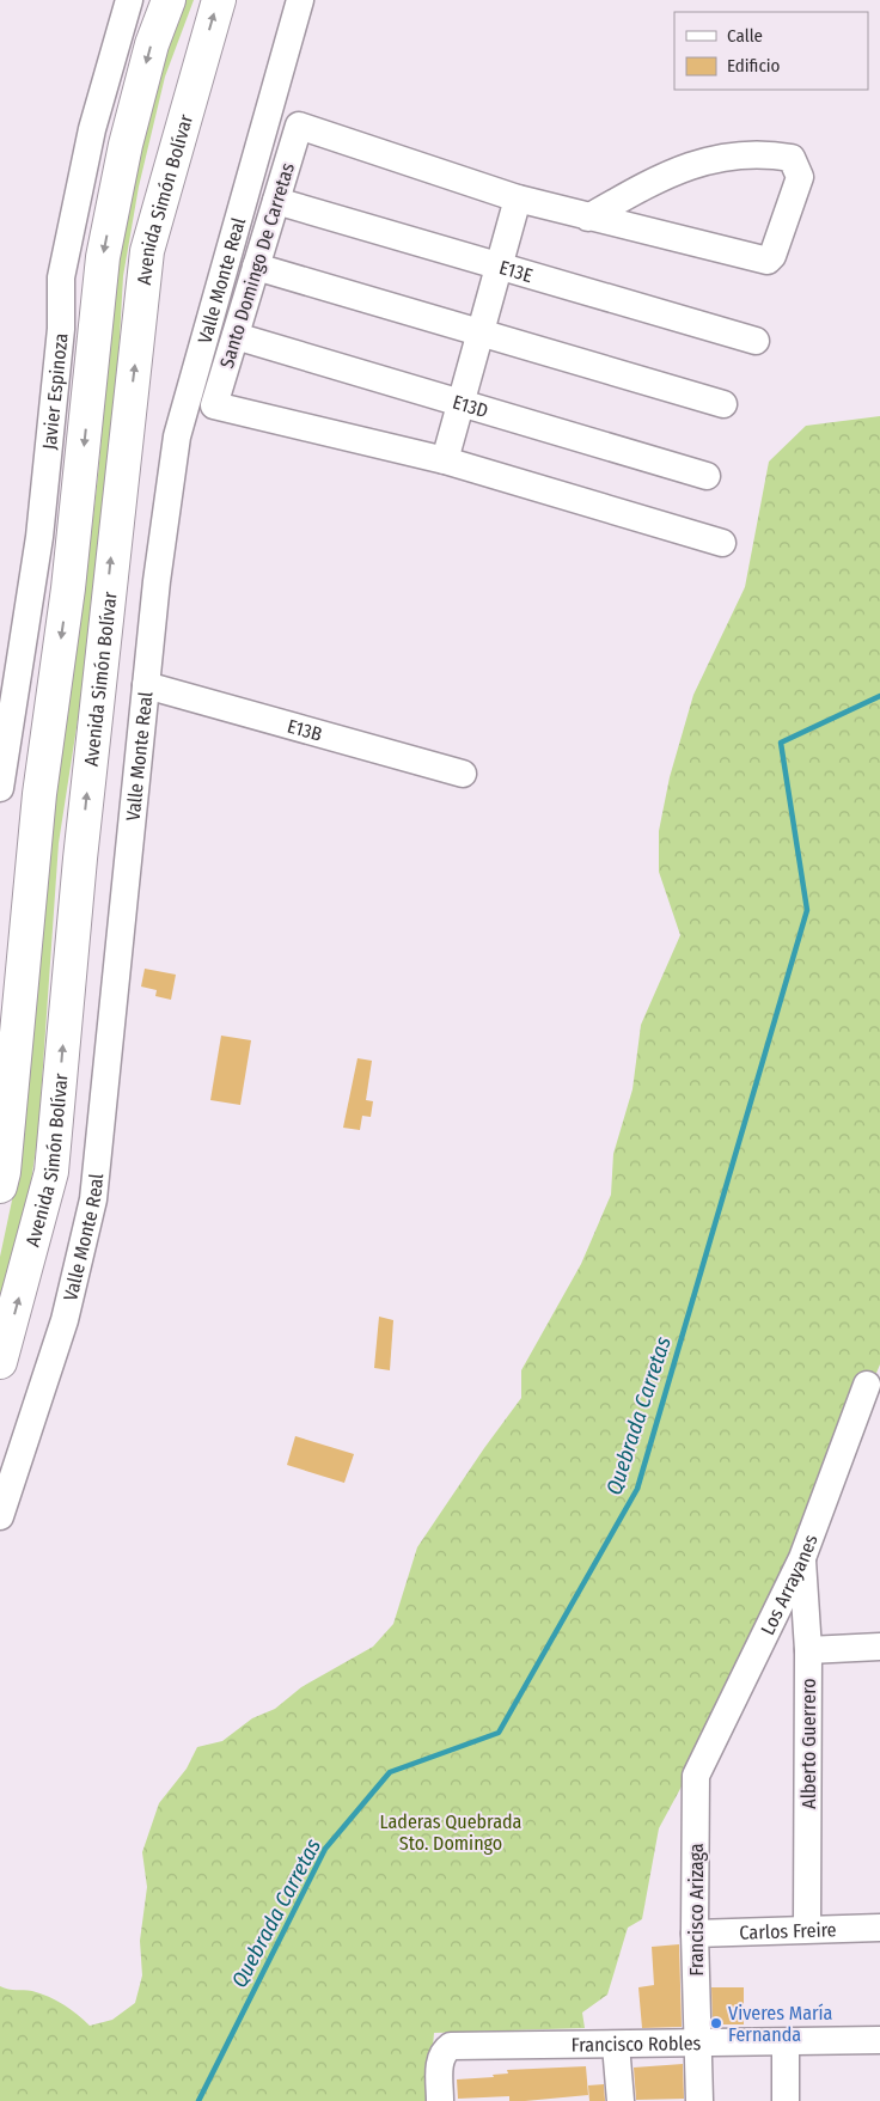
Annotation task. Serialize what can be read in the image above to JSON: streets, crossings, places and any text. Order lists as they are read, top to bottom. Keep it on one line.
{"streets":{"highway":["Avenida Simón Bolívar"],"street":["Santo Domingo De Carretas","E13E","Valle Monte Real","Javier Espinoza","E13D","E13B","Los Arrayanes","Alberto Guerrero","Francisco Arizaga","Carlos Freire","Francisco Robles"]},"crossings":[["Santo Domingo De Carretas","E13E"],["Santo Domingo De Carretas","E13D"],["Valle Monte Real","E13B"],["Los Arrayanes","Alberto Guerrero"],["Los Arrayanes","Francisco Arizaga"],["Alberto Guerrero","Carlos Freire"],["Francisco Arizaga","Carlos Freire"],["Francisco Arizaga","Francisco Robles"]],"water":["Quebrada Carretas"],"parks":["Laderas Quebrada Sto. Domingo"],"places":["Viveres María Fernanda"],"legend":["Calle","Edificio"]}
